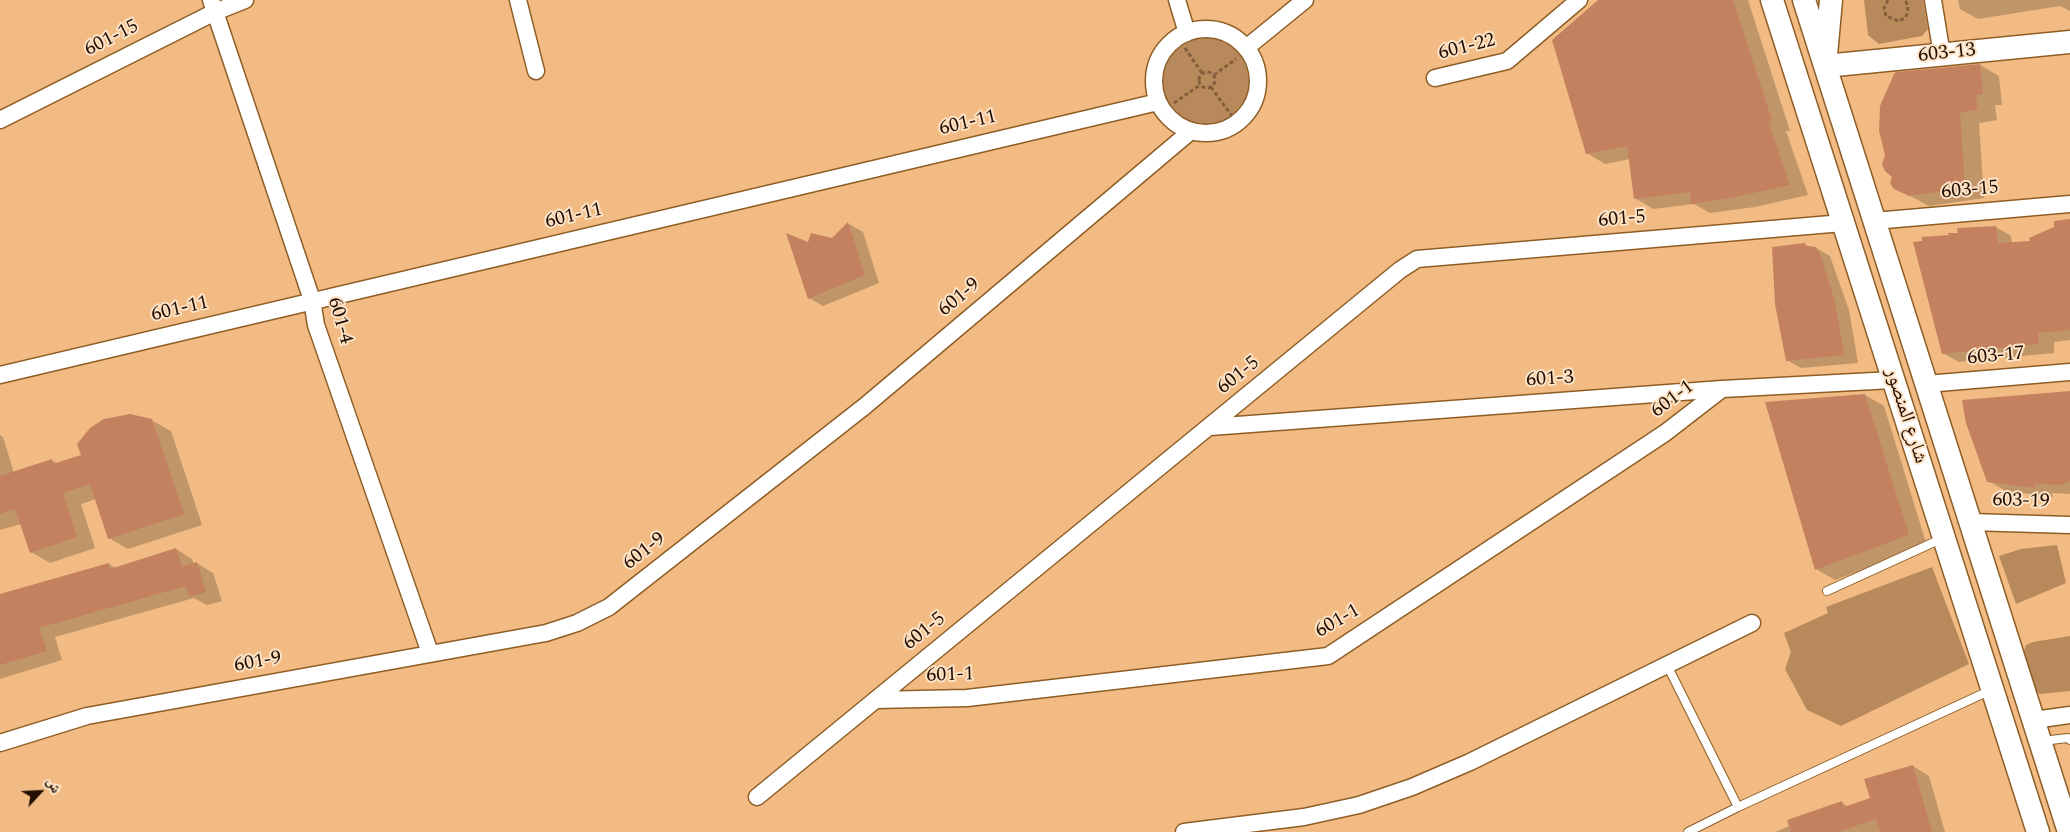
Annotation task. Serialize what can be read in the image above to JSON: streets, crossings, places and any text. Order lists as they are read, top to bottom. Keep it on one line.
{"streets":{"main road":["603-13","شارع المنصور"],"street":["601-15","601-22","601-11","603-15","601-5","601-9","601-4","603-17","601-3","601-1","603-19"]},"crossings":[["601-15","601-4"],["603-13","شارع المنصور"],["601-11","601-4"],["603-15","شارع المنصور"],["601-5","601-3"],["601-5","601-1"],["601-5","شارع المنصور"],["601-9","601-4"],["603-17","شارع المنصور"],["601-3","601-1"],["601-3","شارع المنصور"],["شارع المنصور","603-19"]],"north":"top right"}
